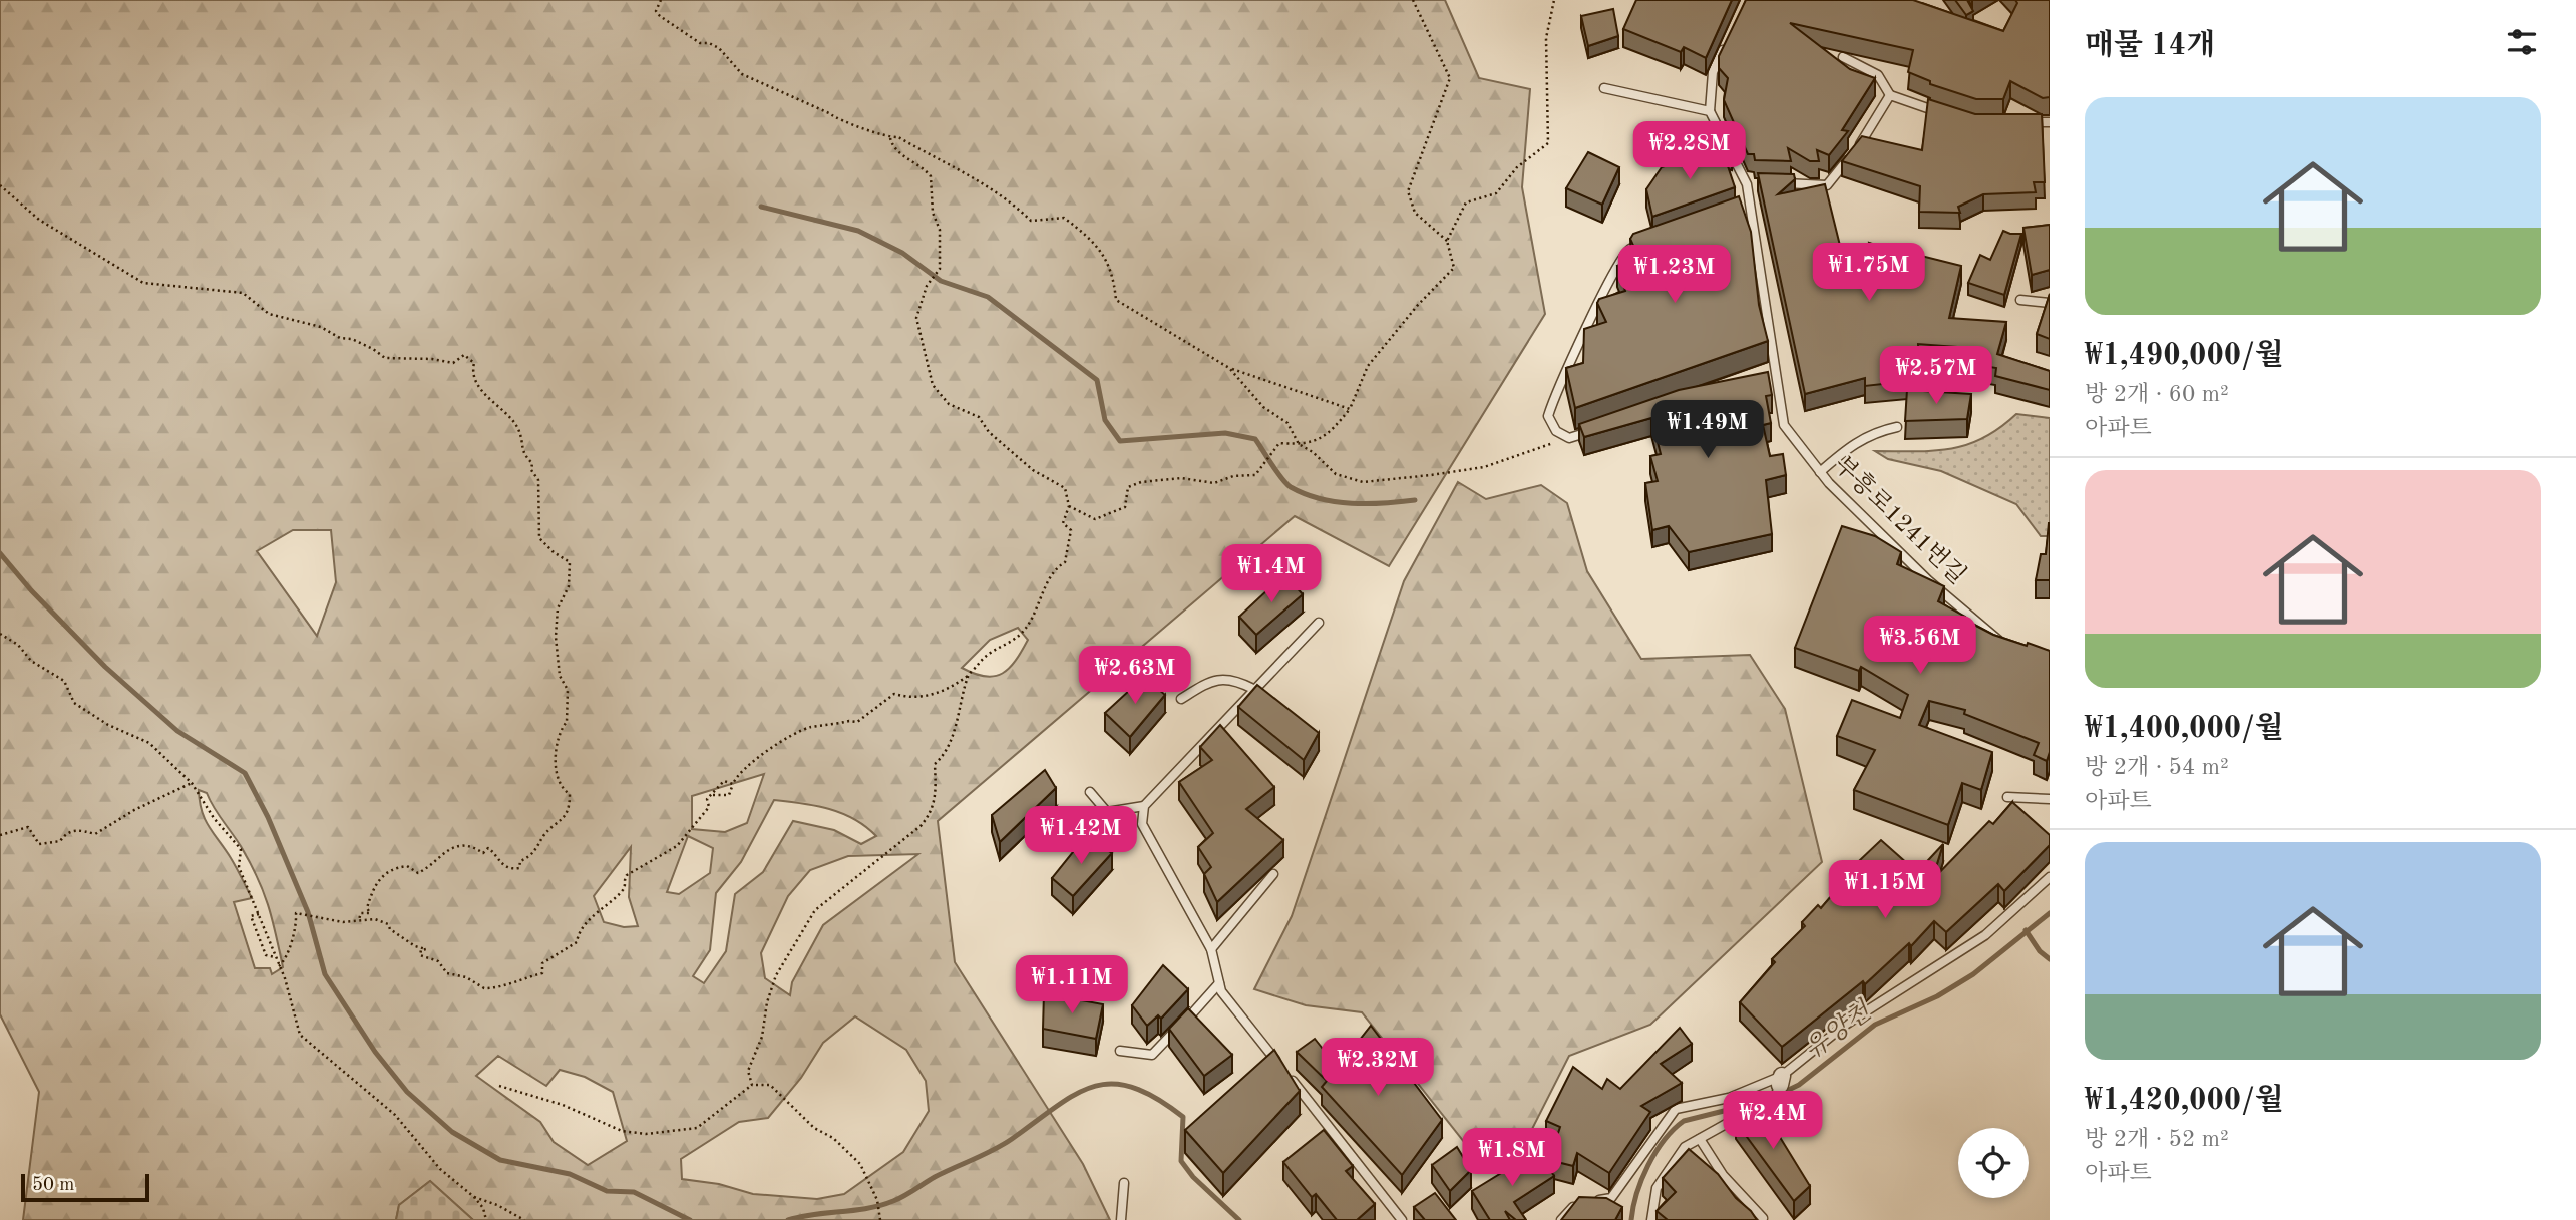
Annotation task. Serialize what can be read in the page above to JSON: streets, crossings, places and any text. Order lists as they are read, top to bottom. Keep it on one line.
{"streets":{"lane":["부흥로1241번길"]},"water":["유양천"],"scale_bar":"50 m","page":{"heading":"매물 14개","list":[{"name":"₩1,490,000/월","note":"방 2개 · 60 m² · 아파트"},{"name":"₩1,400,000/월","note":"방 2개 · 54 m² · 아파트"},{"name":"₩1,420,000/월","note":"방 2개 · 52 m² · 아파트"}],"price":["₩2.28M","₩1.75M","₩1.23M","₩2.57M","₩1.49M","₩1.4M","₩3.56M","₩2.63M","₩1.42M","₩1.15M","₩1.11M","₩2.32M","₩2.4M","₩1.8M"],"scale":"50 m"}}
